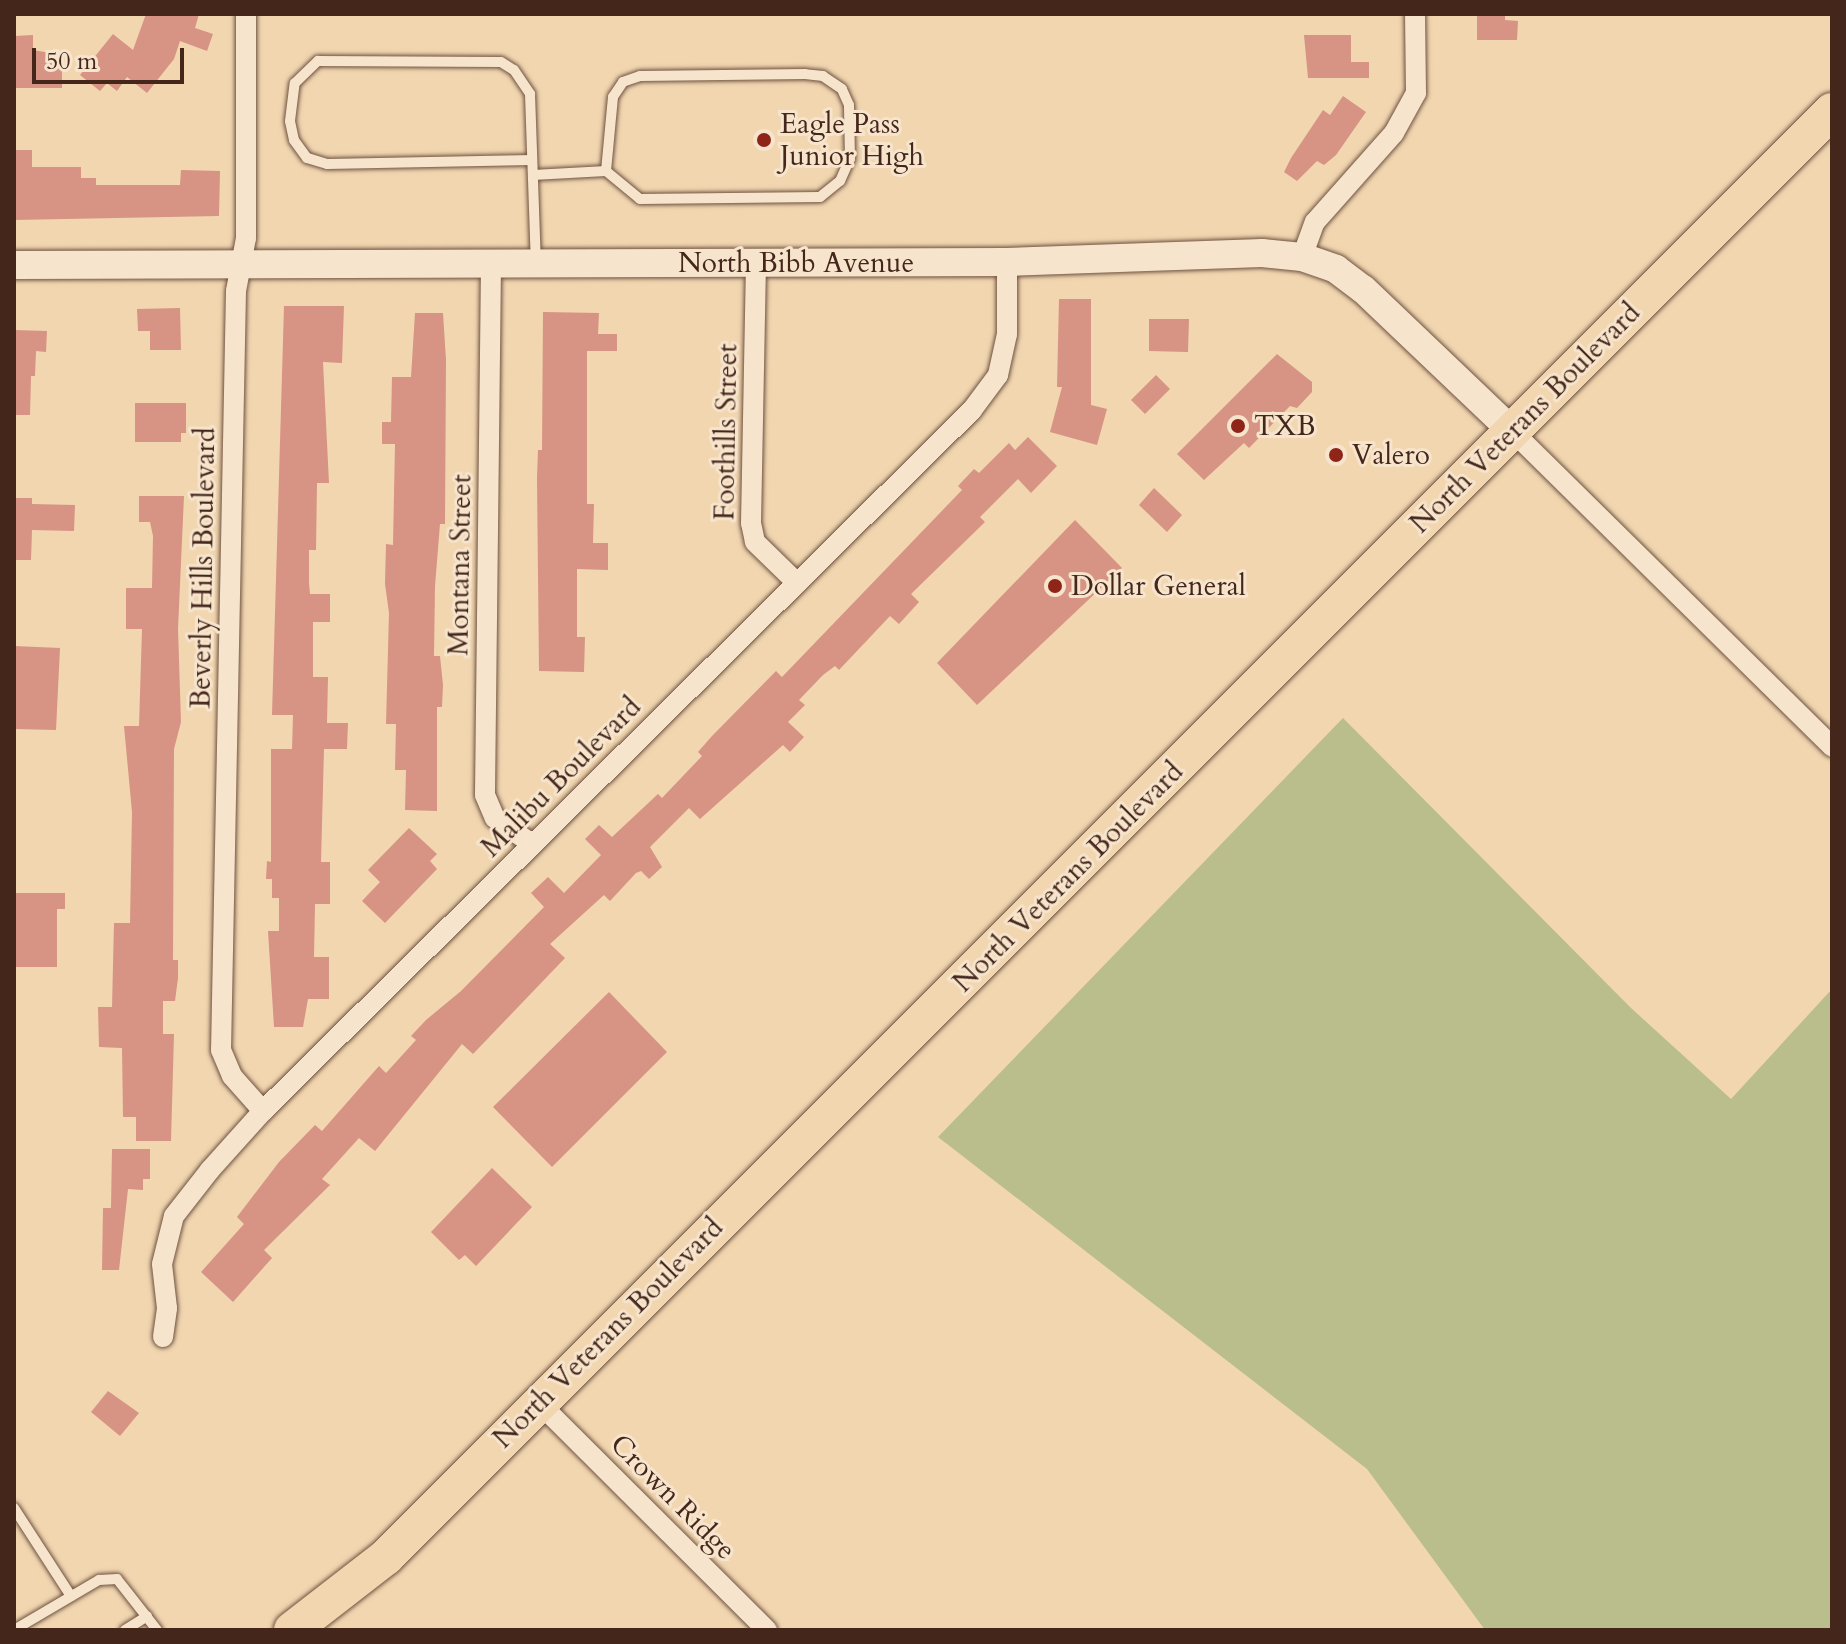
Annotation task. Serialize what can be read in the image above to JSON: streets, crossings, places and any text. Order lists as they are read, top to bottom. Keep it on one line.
{"streets":{"highway":["North Veterans Boulevard"],"main road":["North Bibb Avenue"],"street":["Foothills Street","Montana Street","Beverly Hills Boulevard","Malibu Boulevard","Crown Ridge"]},"crossings":[["North Bibb Avenue","North Veterans Boulevard"],["North Bibb Avenue","Foothills Street"],["North Bibb Avenue","Montana Street"],["North Bibb Avenue","Beverly Hills Boulevard"],["North Bibb Avenue","Malibu Boulevard"],["North Veterans Boulevard","Crown Ridge"],["Foothills Street","Malibu Boulevard"],["Montana Street","Malibu Boulevard"],["Beverly Hills Boulevard","Malibu Boulevard"]],"places":["Eagle Pass Junior High","TXB","Valero","Dollar General"],"scale_bar":"50 m"}
